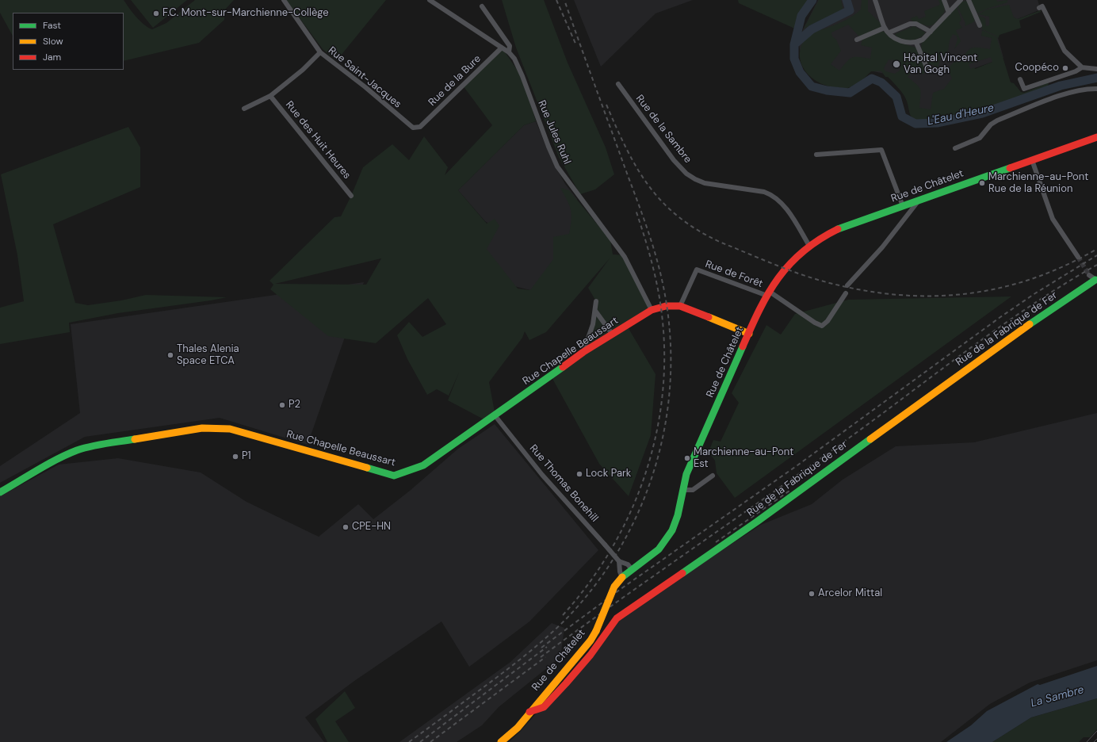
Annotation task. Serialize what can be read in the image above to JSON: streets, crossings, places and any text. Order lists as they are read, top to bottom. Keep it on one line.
{"streets":{"street":["Rue Saint-Jacques","Rue de la Bure","Rue de la Sambre","Rue Jules Ruhl","Rue des Huit Heures","Rue de Châtelet","Rue de Forêt","Rue de la Fabrique de Fer","Rue Chapelle Beaussart","Rue Thomas Bonehill"]},"crossings":[["Rue Saint-Jacques","Rue de la Bure"],["Rue de la Bure","Rue Jules Ruhl"],["Rue de la Sambre","Rue de Châtelet"],["Rue Jules Ruhl","Rue Chapelle Beaussart"],["Rue de Châtelet","Rue de Forêt"],["Rue de Châtelet","Rue de la Fabrique de Fer"],["Rue de Châtelet","Rue Chapelle Beaussart"],["Rue de Châtelet","Rue Thomas Bonehill"],["Rue de Forêt","Rue Chapelle Beaussart"],["Rue Chapelle Beaussart","Rue Thomas Bonehill"]],"water":["L'Eau d'Heure","La Sambre"],"places":["F.C. Mont-sur-Marchienne-Collège","Hôpital Vincent Van Gogh","Coopéco","Marchienne-au-Pont Rue de la Réunion","Thales Alenia Space ETCA","P2","P1","Marchienne-au-Pont Est","Lock Park","CPE-HN","Arcelor Mittal"],"legend":["Fast","Slow","Jam"]}
